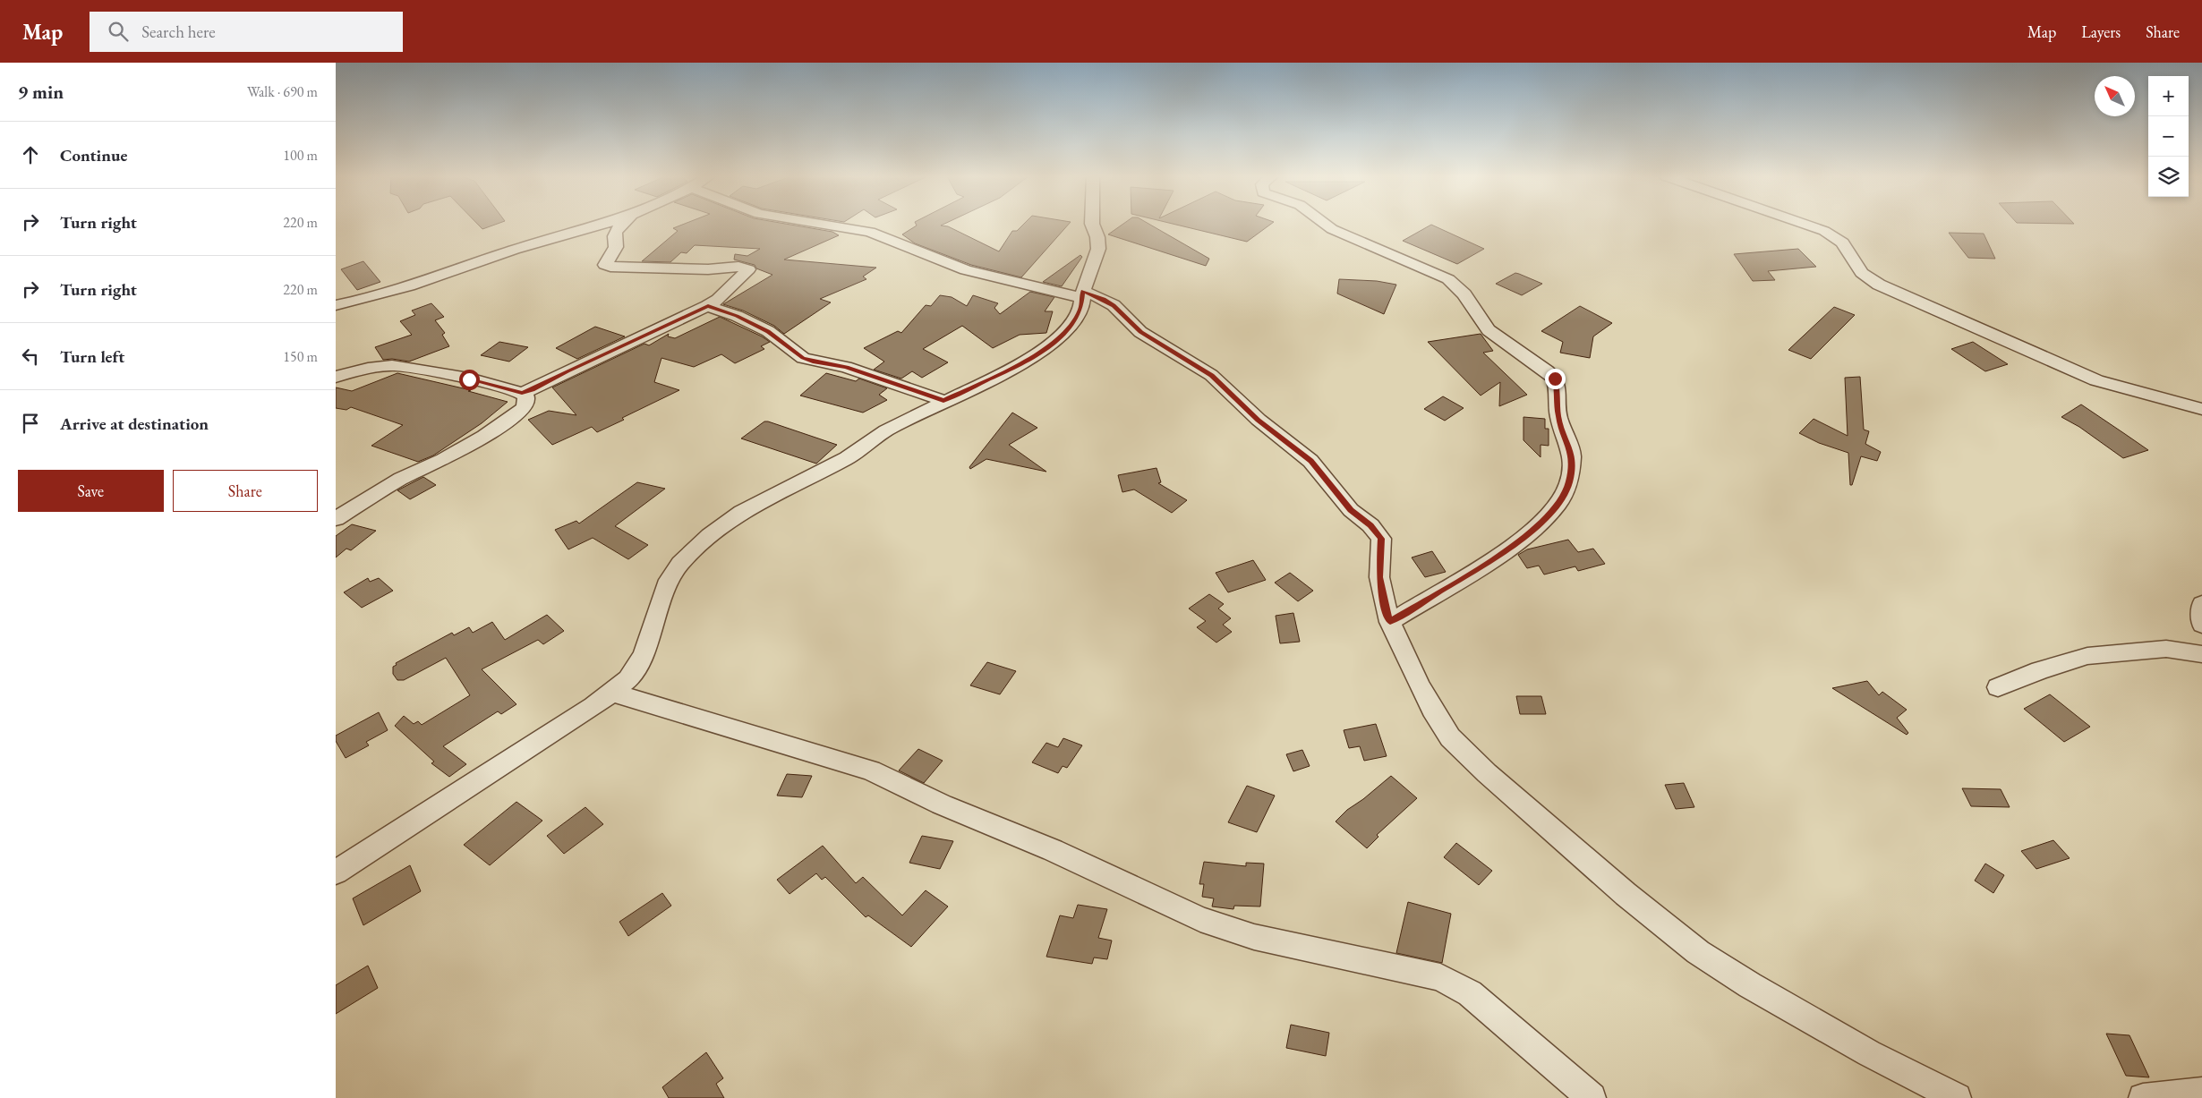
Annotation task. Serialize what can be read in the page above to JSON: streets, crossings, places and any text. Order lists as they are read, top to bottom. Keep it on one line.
{"north":"top left","page":{"header":"Map","search":"Search here","nav":["Map","Layers","Share"],"heading":["9 min","Walk · 690 m"],"map_buttons":["+","−"],"list":[["Continue","100 m"],["Turn right","220 m"],["Turn right","220 m"],["Turn left","150 m"],"Arrive at destination"],"buttons":["Save","Share"]}}
